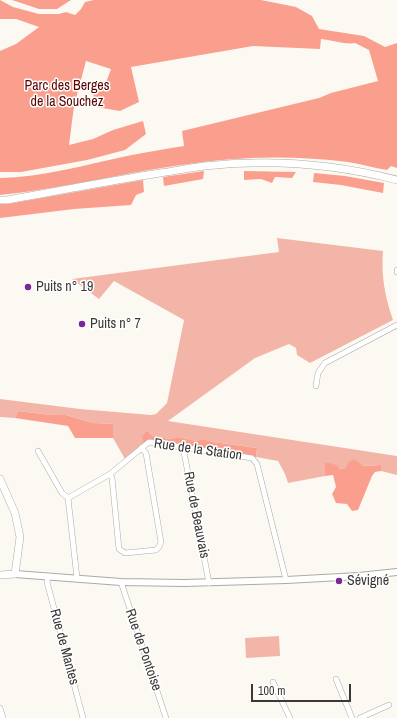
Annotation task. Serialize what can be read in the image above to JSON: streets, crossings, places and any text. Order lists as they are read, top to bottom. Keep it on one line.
{"streets":{"street":["Rue de la Station","Rue de Beauvais","Rue de Mantes","Rue de Pontoise"]},"crossings":[["Rue de la Station","Rue de Beauvais"]],"parks":["Parc des Berges de la Souchez"],"places":["Puits n° 19","Puits n° 7","Sévigné"],"scale_bar":"100 m"}
